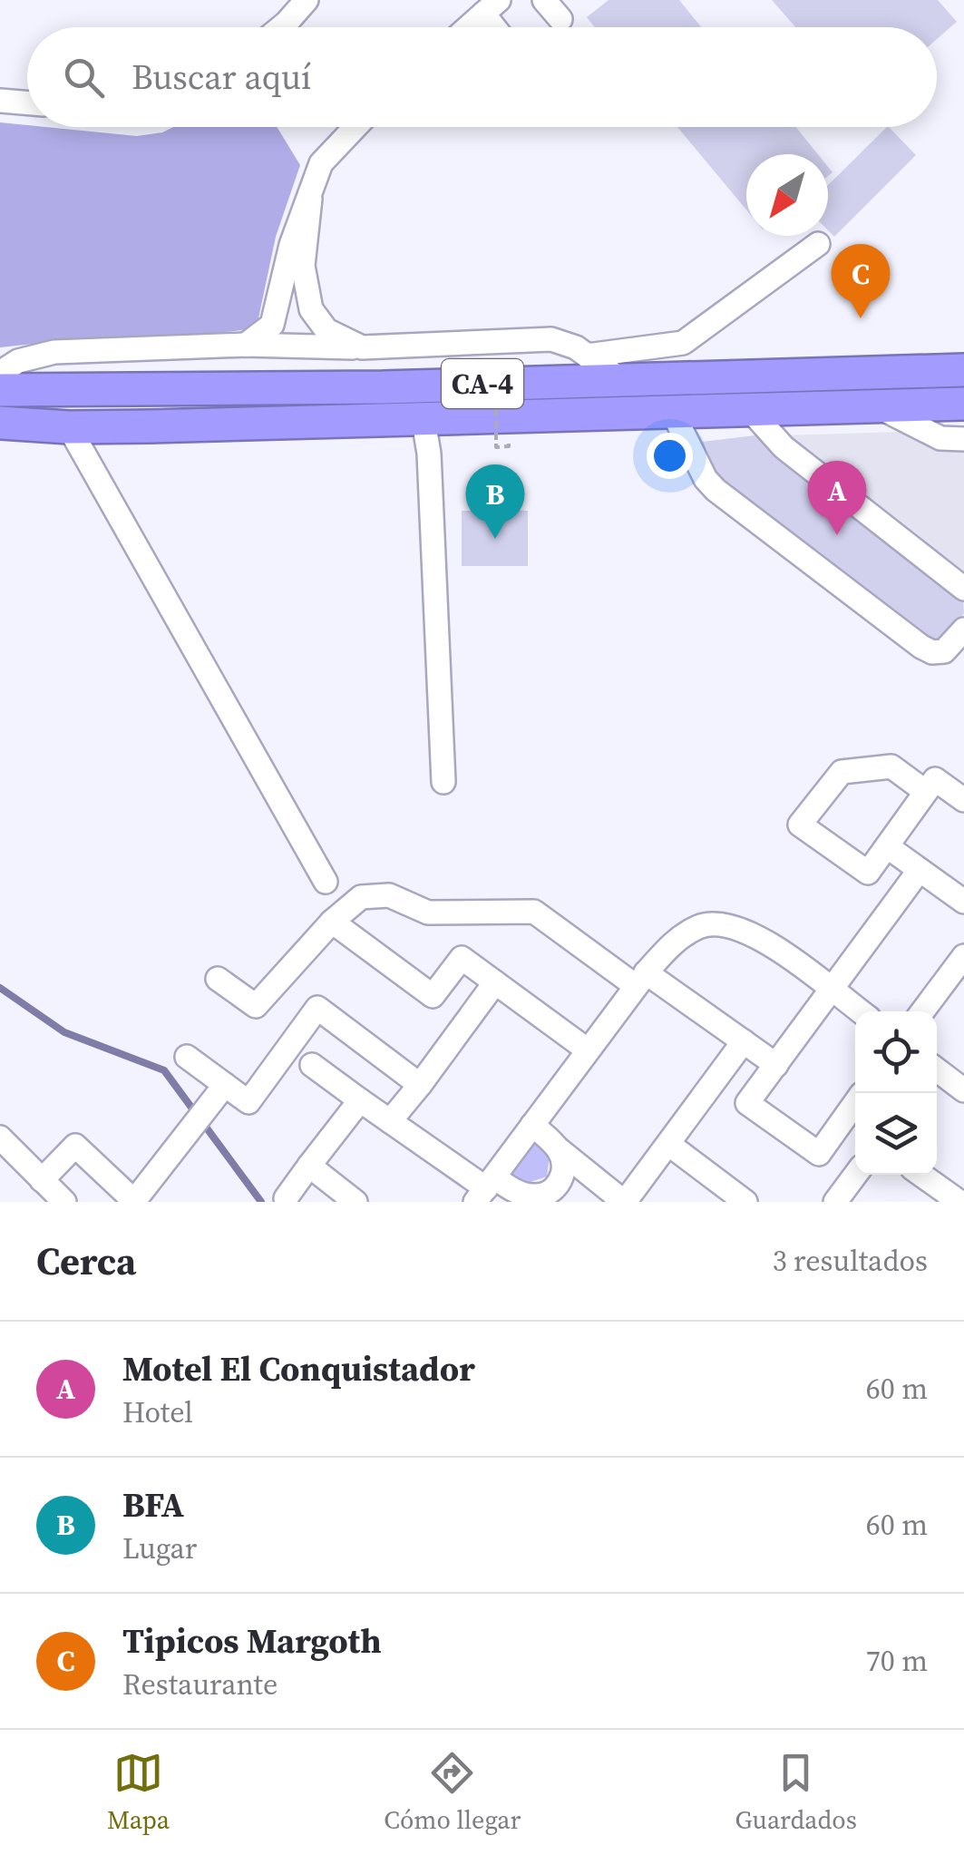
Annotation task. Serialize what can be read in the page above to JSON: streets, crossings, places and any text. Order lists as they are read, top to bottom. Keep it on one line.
{"streets":{"highway":["CA-4"]},"north":"bottom left","page":{"search":"Buscar aquí","pins":["C","A","B"],"heading":["Cerca","3 resultados"],"list":[{"mark":"A","name":"Motel El Conquistador","note":"Hotel","value":"60 m"},{"mark":"B","name":"BFA","note":"Lugar","value":"60 m"},{"mark":"C","name":"Tipicos Margoth","note":"Restaurante","value":"70 m"}],"nav":["Mapa","Cómo llegar","Guardados"]}}
